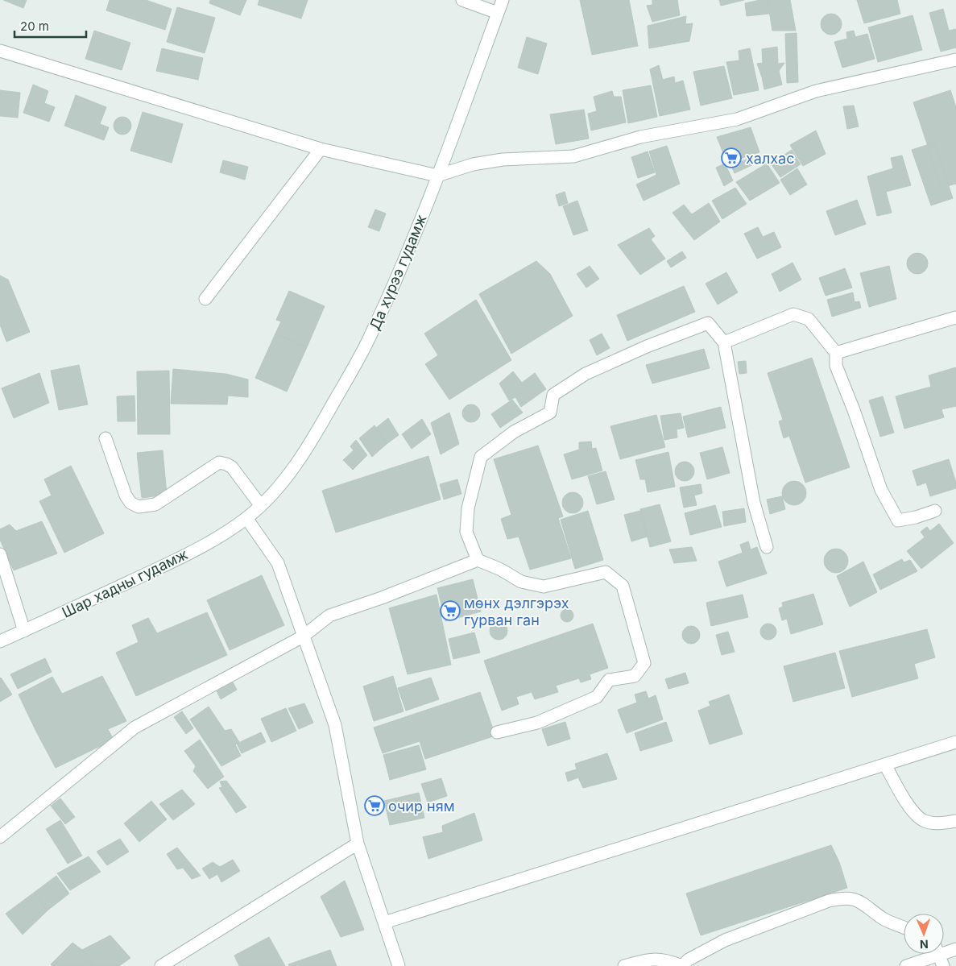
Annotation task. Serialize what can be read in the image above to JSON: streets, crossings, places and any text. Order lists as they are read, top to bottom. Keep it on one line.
{"streets":{"street":["Да хүрээ гудамж","Шар хадны гудамж"]},"crossings":[["Да хүрээ гудамж","Шар хадны гудамж"]],"places":{"supermarket":["халхас","мөнх дэлгэрэх гурван ган","очир ням"]},"scale_bar":"20 m","north":"bottom"}
